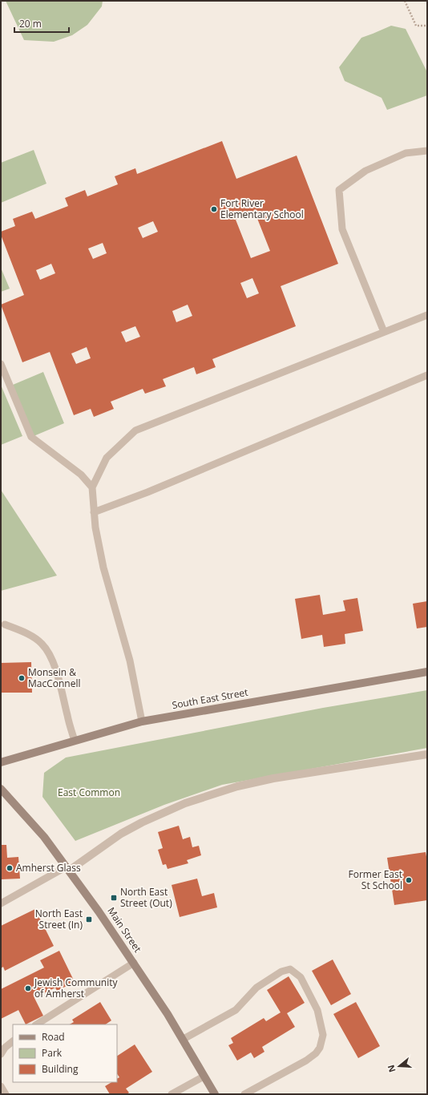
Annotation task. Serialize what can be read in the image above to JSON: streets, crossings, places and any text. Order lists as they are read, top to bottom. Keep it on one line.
{"streets":{"main road":["South East Street","Main Street"]},"parks":["East Common"],"places":{"other":["Fort River Elementary School","Monsein & MacConnell","Amherst Glass","Former East St School","Jewish Community of Amherst"],"transit":["North East Street (Out)","North East Street (In)"]},"legend":["Road","Park","Building"],"scale_bar":"20 m","north":"left"}
